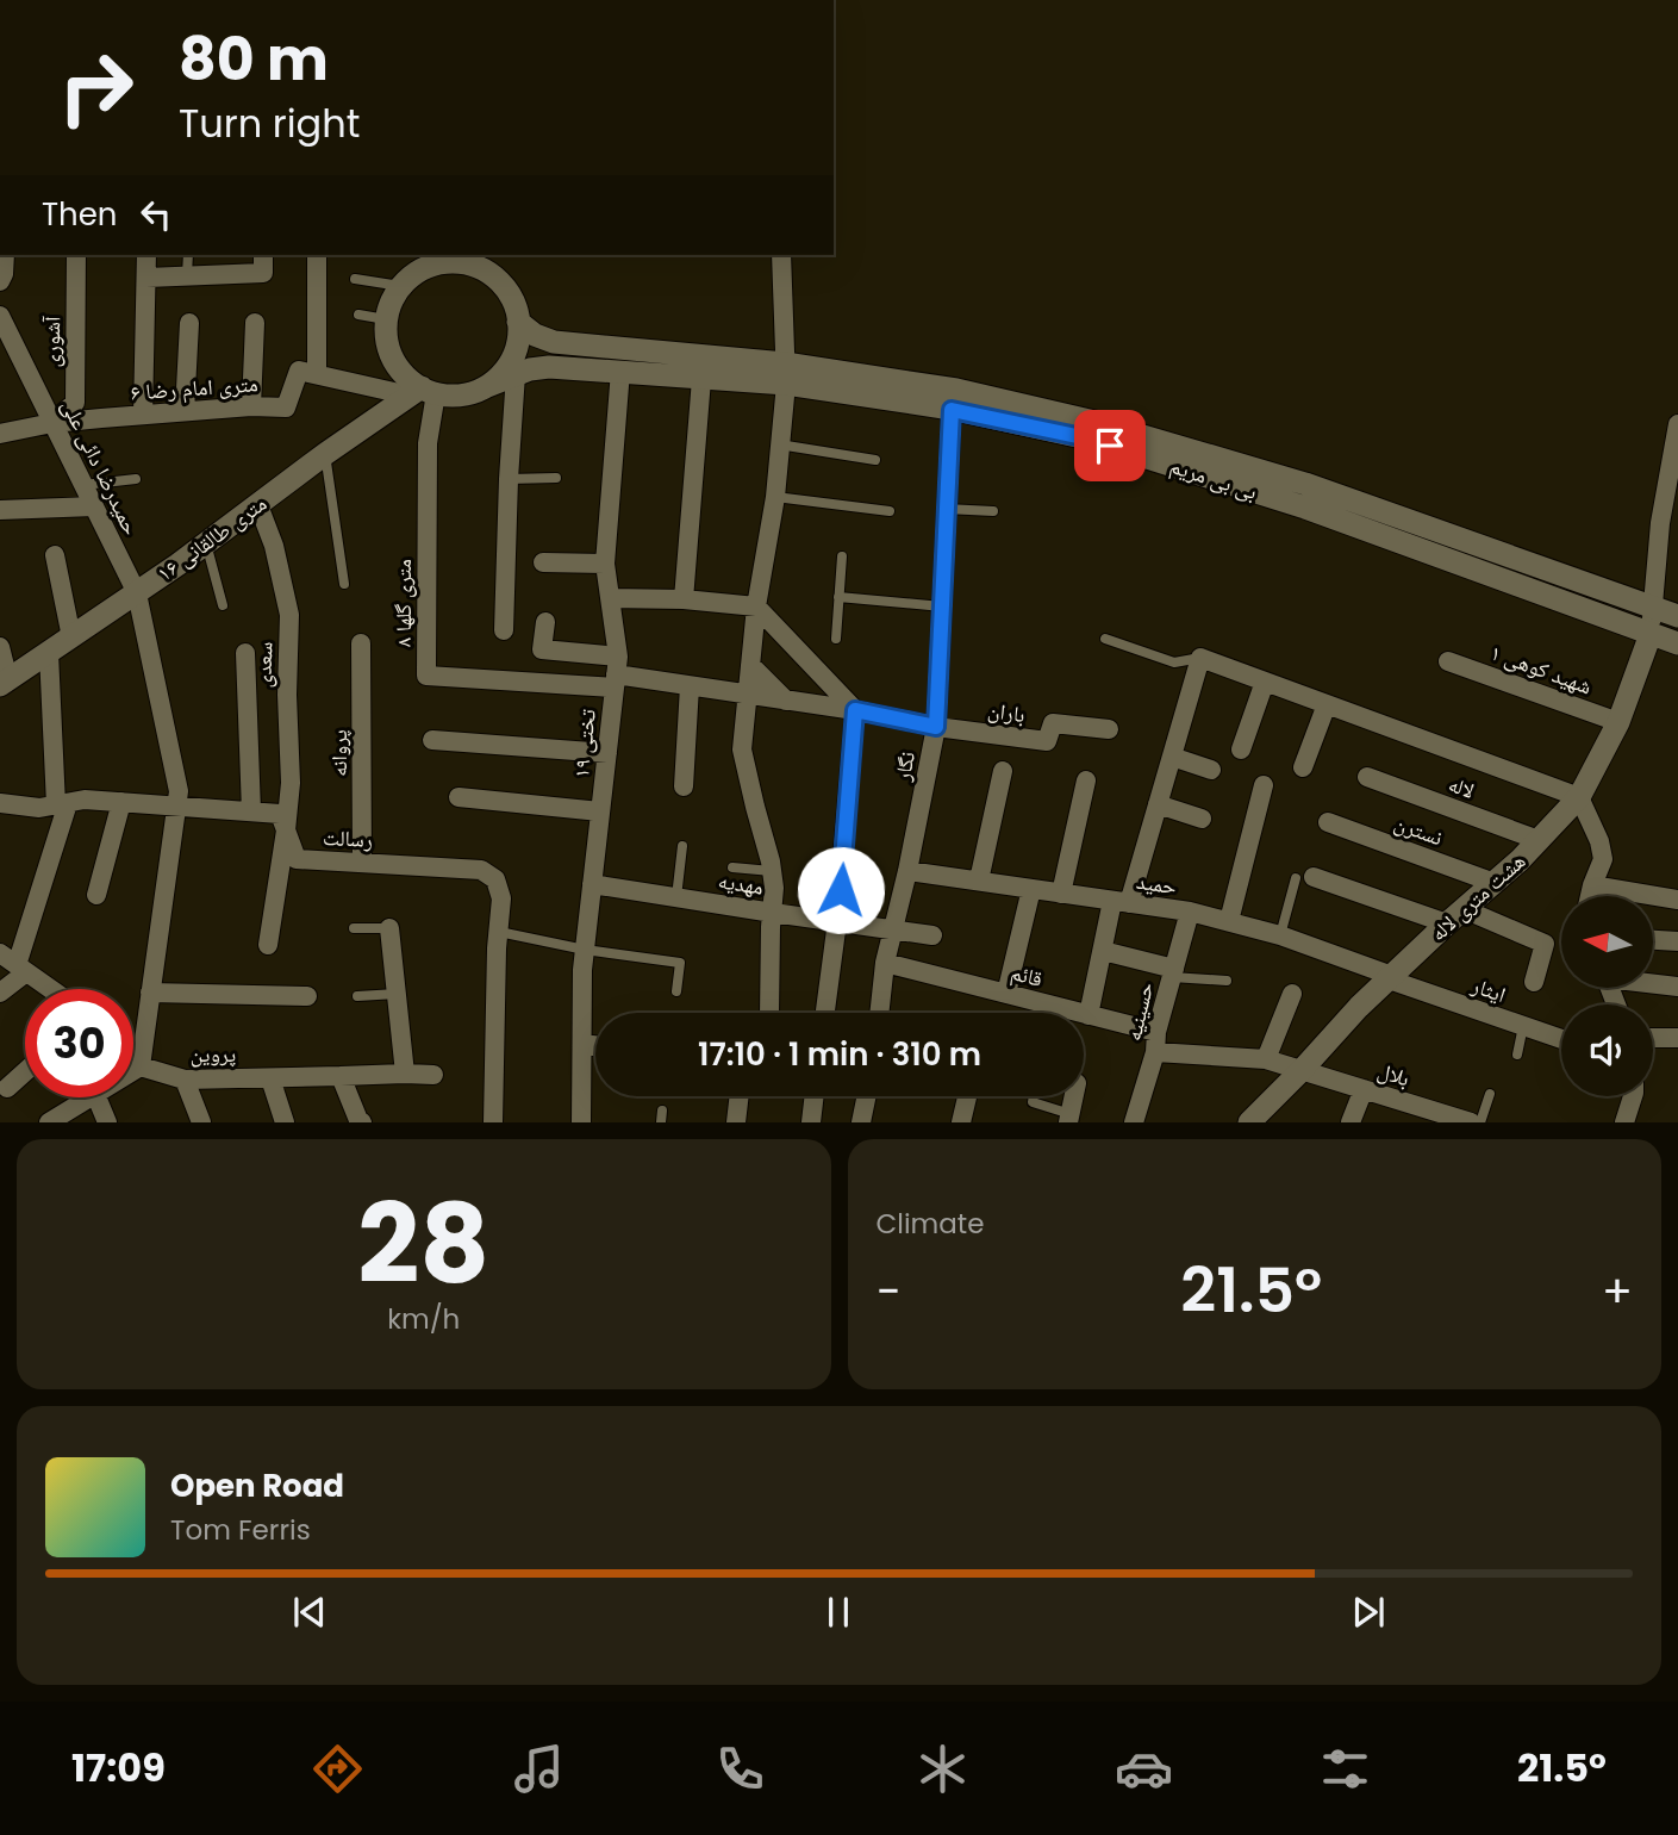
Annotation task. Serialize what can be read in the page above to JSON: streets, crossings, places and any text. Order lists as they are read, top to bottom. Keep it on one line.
{"streets":{"street":["آشوری","۶ متری امام رضا","حمیدرضا دائی علی","بی بی مریم","۱۶ متری طالقانی","۸ متری گلها","سعدی","شهید کوهی ۱","باران","تختی ۱۹","پروانه","نگار","لاله","نسترن","رسالت","مهدیه","حمید","هشت متری لاله","قائم","ایثار","حسینیه","پروین","بلال"]},"crossings":[["آشوری","۶ متری امام رضا"],["آشوری","حمیدرضا دائی علی"],["۶ متری امام رضا","حمیدرضا دائی علی"],["حمیدرضا دائی علی","۱۶ متری طالقانی"],["حمیدرضا دائی علی","رسالت"],["بی بی مریم","۱۶ متری طالقانی"],["بی بی مریم","۸ متری گلها"],["بی بی مریم","تختی ۱۹"],["بی بی مریم","نگار"],["بی بی مریم","هشت متری لاله"],["۱۶ متری طالقانی","۸ متری گلها"],["۱۶ متری طالقانی","سعدی"],["۸ متری گلها","تختی ۱۹"],["سعدی","رسالت"],["شهید کوهی ۱","هشت متری لاله"],["باران","نگار"],["تختی ۱۹","مهدیه"],["پروانه","رسالت"],["نگار","مهدیه"],["نگار","حمید"],["نگار","قائم"],["لاله","هشت متری لاله"],["نسترن","هشت متری لاله"],["حمید","هشت متری لاله"],["حمید","ایثار"],["حمید","حسینیه"],["هشت متری لاله","ایثار"],["هشت متری لاله","بلال"],["قائم","حسینیه"],["حسینیه","بلال"]],"north":"left","page":{"turn":["80 m","Turn right"],"then":"Then","limit":"30","trip":"17:10 · 1 min · 310 m","tile":[["28","km/h"],"Climate"],"heat":["−","21.5°","+"],"song":["Open Road","Tom Ferris"],"tabs":["17:09","21.5°"]}}
